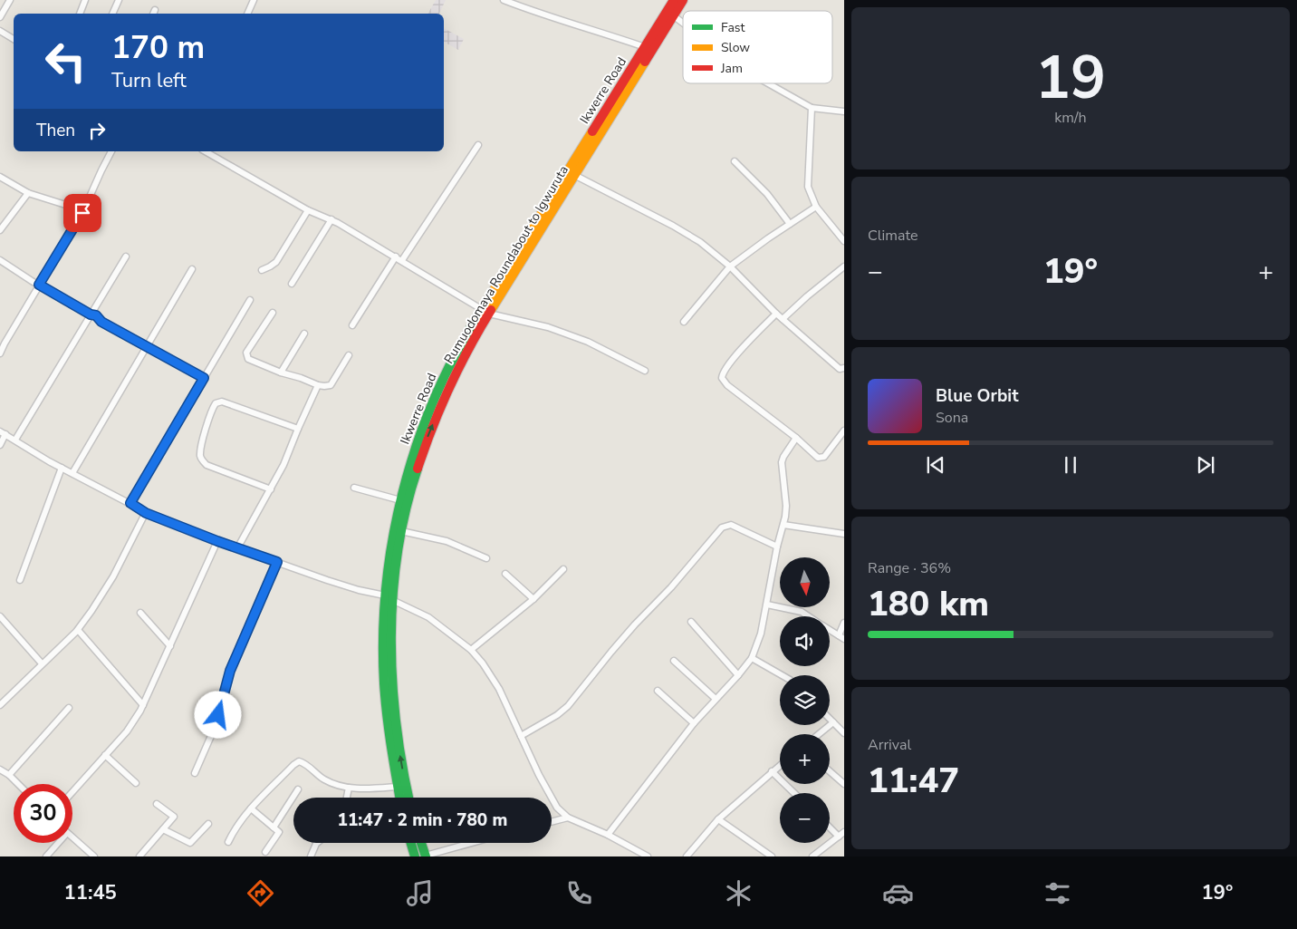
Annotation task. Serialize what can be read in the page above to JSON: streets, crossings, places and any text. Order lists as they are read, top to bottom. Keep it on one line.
{"streets":{"main road":["Ikwerre Road","Rumuodomaya Roundabout to Igwuruta"]},"crossings":[["Ikwerre Road","Rumuodomaya Roundabout to Igwuruta"]],"one_way":["Rumuodomaya Roundabout to Igwuruta"],"legend":["Fast","Slow","Jam"],"north":"bottom","page":{"tile":[["19","km/h"],"Climate",["Range · 36%","180 km"],["Arrival","11:47"]],"turn":["170 m","Turn left"],"then":"Then","heat":["−","19°","+"],"song":["Blue Orbit","Sona"],"map_buttons":["+","−"],"limit":"30","trip":"11:47 · 2 min · 780 m","tabs":["11:45","19°"]}}
